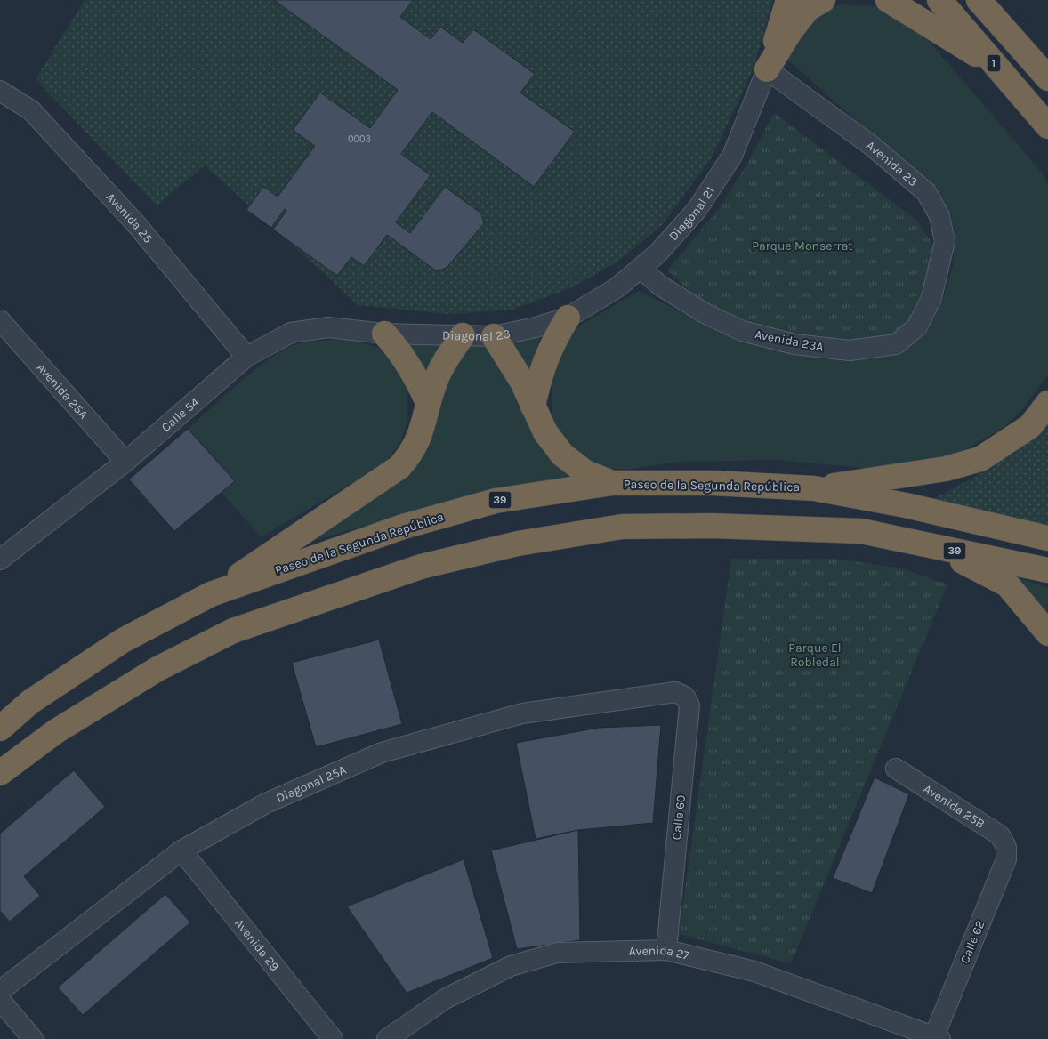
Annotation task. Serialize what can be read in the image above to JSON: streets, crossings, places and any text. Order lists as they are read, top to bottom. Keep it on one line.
{"streets":{"highway":["1","Paseo de la Segunda República","39"],"street":["Avenida 23","Diagonal 21","Avenida 25","Diagonal 23","Avenida 23A","Avenida 25A","Calle 54","Diagonal 25A","Avenida 25B","Calle 60","Calle 62","Avenida 29","Avenida 27"]},"crossings":[["Avenida 23","Diagonal 21"],["Avenida 23","Avenida 23A"],["Diagonal 21","Diagonal 23"],["Diagonal 21","Avenida 23A"],["Avenida 25","Calle 54"],["Diagonal 23","Calle 54"],["Avenida 25A","Calle 54"],["Diagonal 25A","Calle 60"],["Diagonal 25A","Avenida 29"],["Avenida 25B","Calle 62"],["Calle 60","Avenida 27"],["Calle 62","Avenida 27"]],"parks":["Parque Monserrat","Parque El Robledal"],"house_numbers":["0003"]}
